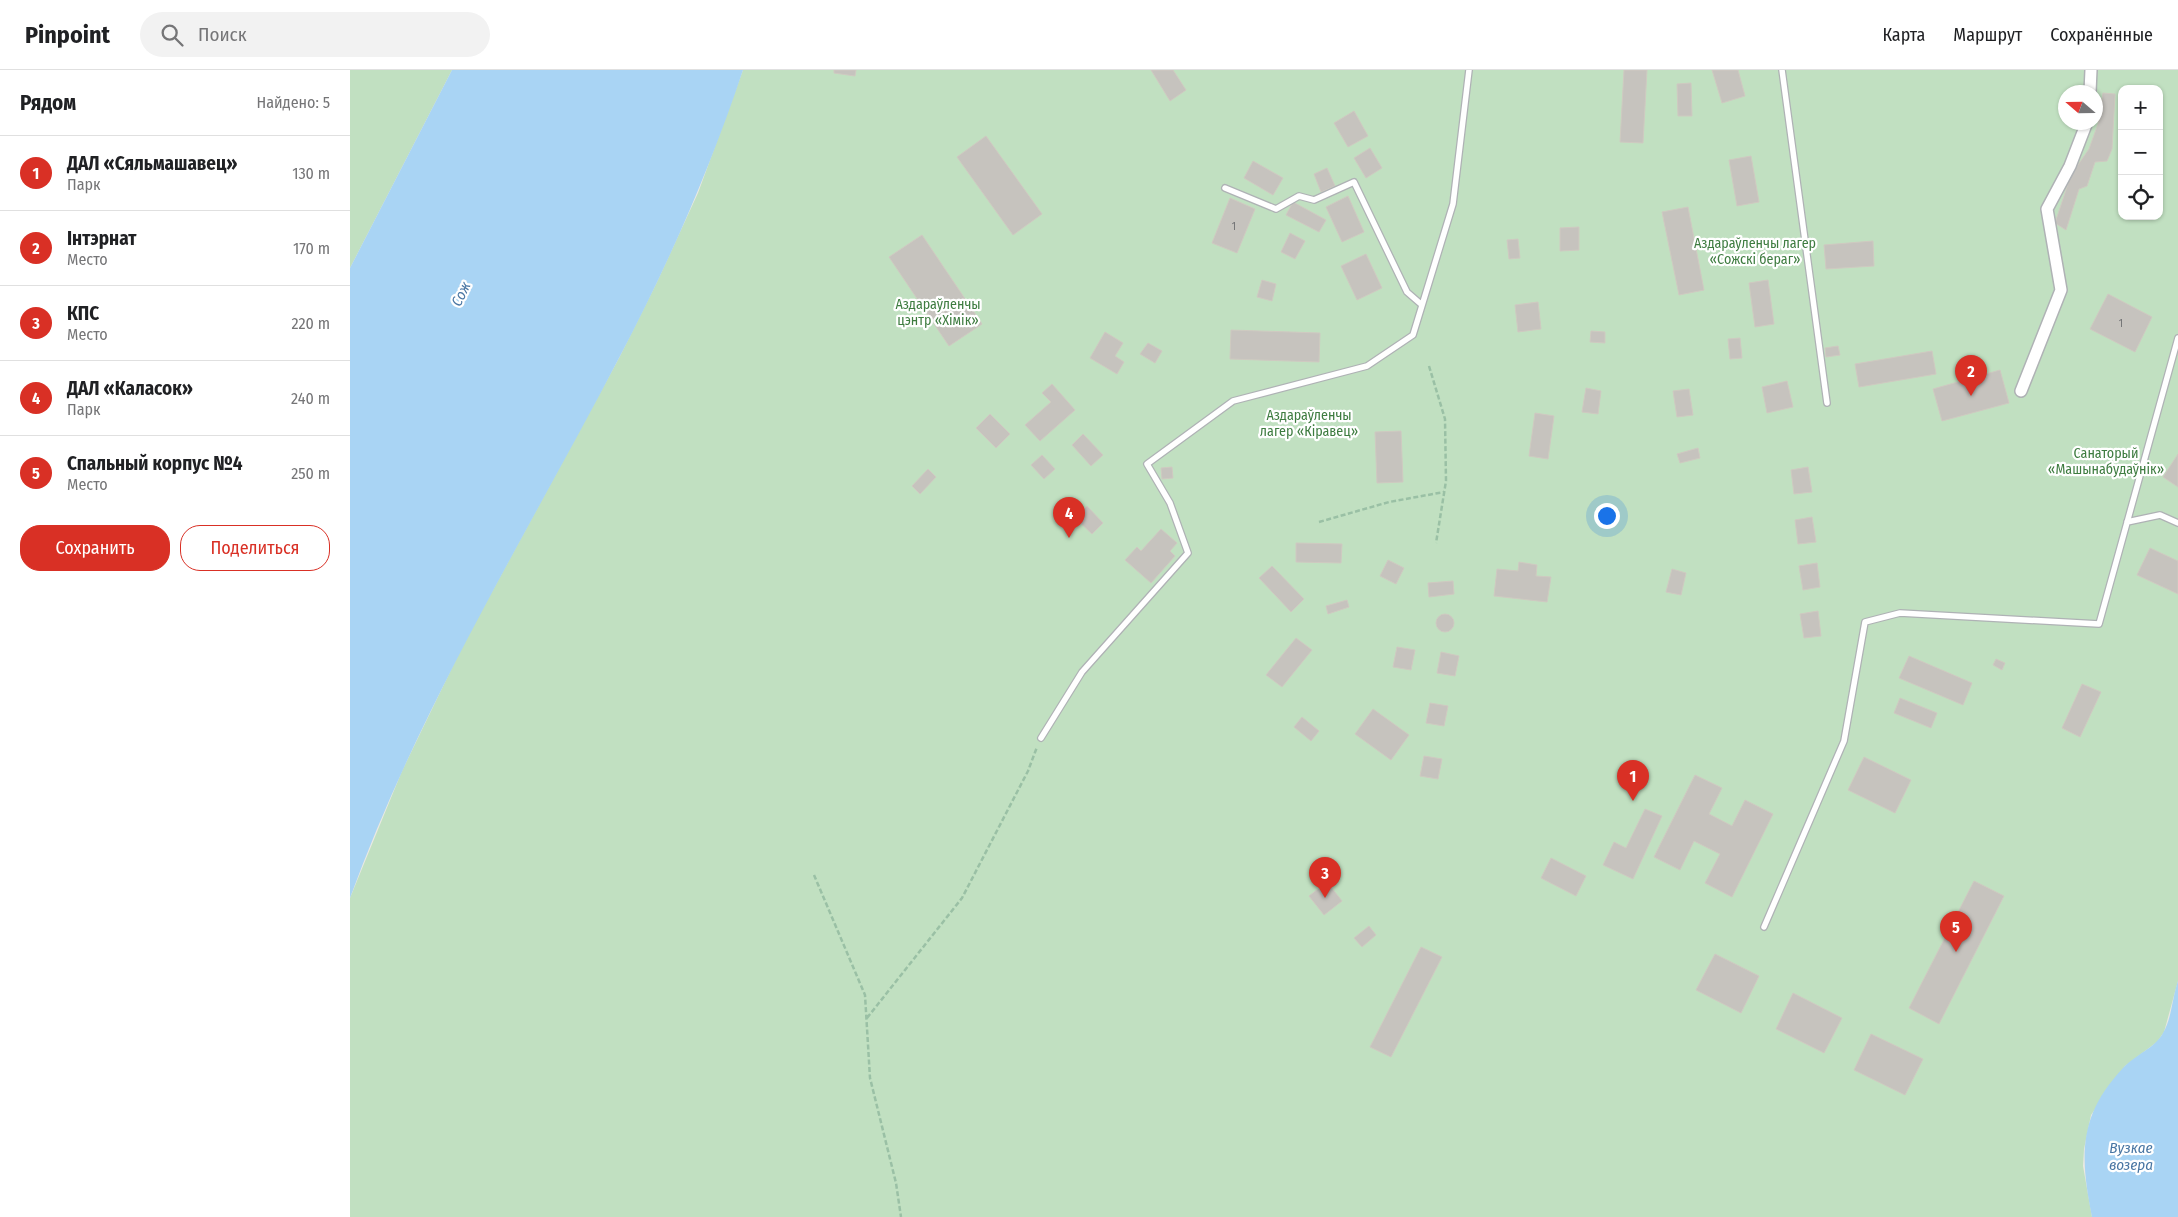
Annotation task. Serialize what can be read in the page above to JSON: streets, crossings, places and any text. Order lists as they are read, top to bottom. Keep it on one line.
{"water":["Сож","Вузкае возера"],"parks":["Аздараўленчы лагер «Сожскі бераг»","Аздараўленчы цэнтр «Хімік»","Аздараўленчы лагер «Кіравец»","Санаторый «Машынабудаўнік»"],"house_numbers":["1","1"],"north":"left","page":{"header":"Pinpoint","search":"Поиск","nav":["Карта","Маршрут","Сохранённые"],"heading":["Рядом","Найдено: 5"],"map_buttons":["+","−"],"list":[{"mark":"1","name":"ДАЛ «Сяльмашавец»","note":"Парк","value":"130 m"},{"mark":"2","name":"Інтэрнат","note":"Место","value":"170 m"},{"mark":"3","name":"КПС","note":"Место","value":"220 m"},{"mark":"4","name":"ДАЛ «Каласок»","note":"Парк","value":"240 m"},{"mark":"5","name":"Спальный корпус №4","note":"Место","value":"250 m"}],"pins":["2","4","1","3","5"],"buttons":["Сохранить","Поделиться"]}}
